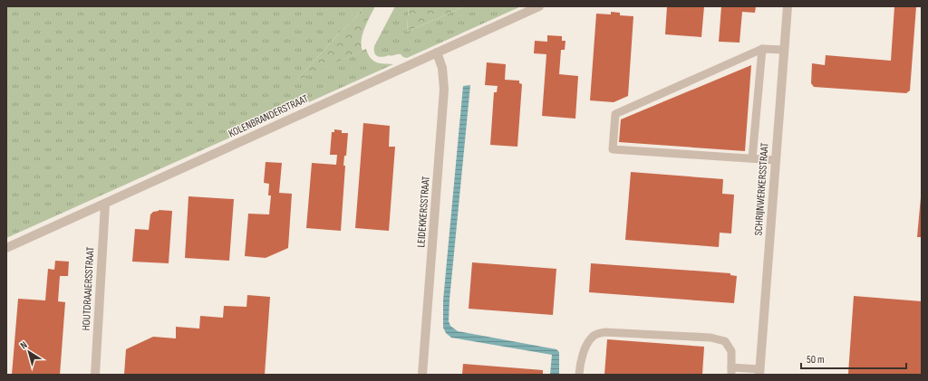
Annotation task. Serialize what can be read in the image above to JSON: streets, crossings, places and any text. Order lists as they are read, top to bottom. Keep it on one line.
{"streets":{"street":["KOLENBRANDERSTRAAT","SCHRIJNWERKERSSTRAAT","LEIDEKKERSSTRAAT","HOUTDRAAIERSSTRAAT"]},"crossings":[["KOLENBRANDERSTRAAT","LEIDEKKERSSTRAAT"],["KOLENBRANDERSTRAAT","HOUTDRAAIERSSTRAAT"]],"scale_bar":"50 m","north":"top left"}
